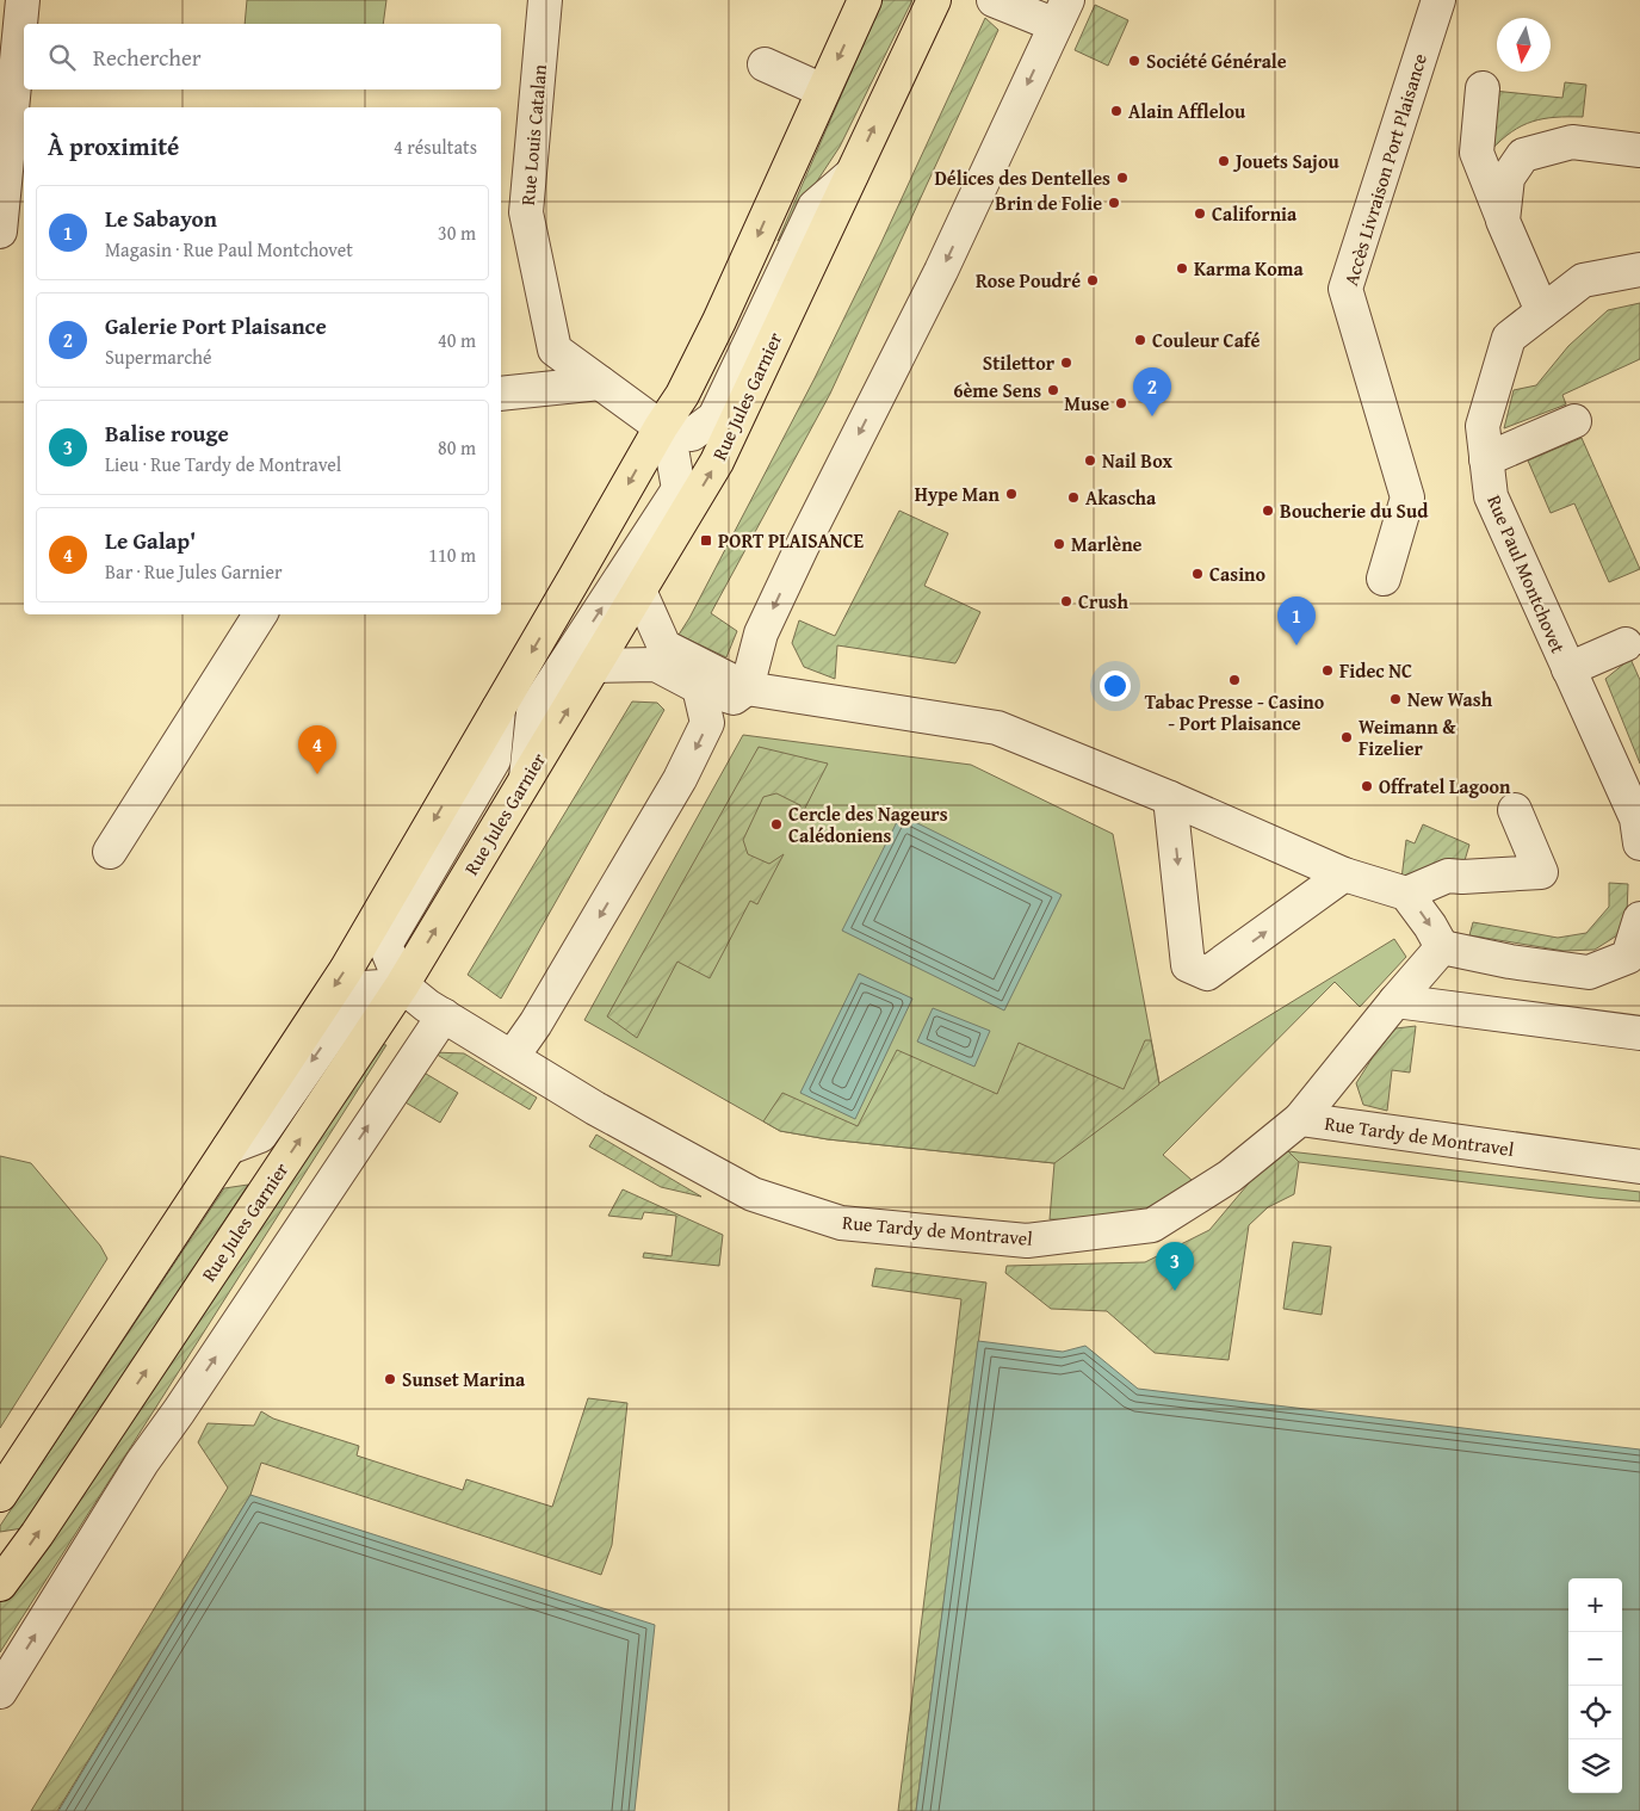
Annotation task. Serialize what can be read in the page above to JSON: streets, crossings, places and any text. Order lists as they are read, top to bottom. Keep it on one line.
{"streets":{"main road":["Rue Jules Garnier"],"street":["Rue Louis Catalan","Accès Livraison Port Plaisance","Rue Paul Montchovet","Rue Tardy de Montravel"]},"crossings":[["Rue Jules Garnier","Rue Tardy de Montravel"]],"places":{"other":["Société Générale","Alain Afflelou","Jouets Sajou","Délices des Dentelles","Brin de Folie","California","Karma Koma","Rose Poudré","Couleur Café","Stilettor","6ème Sens","Muse","Nail Box","Hype Man","Akascha","Boucherie du Sud","Marlène","Casino","Crush","Fidec NC","Tabac Presse - Casino - Port Plaisance","New Wash","Weimann & Fizelier","Offratel Lagoon","Cercle des Nageurs Calédoniens","Sunset Marina"],"transit":["PORT PLAISANCE"]},"north":"bottom","page":{"search":"Rechercher","heading":["À proximité","4 résultats"],"list":[{"mark":"1","name":"Le Sabayon","note":"Magasin · Rue Paul Montchovet","value":"30 m"},{"mark":"2","name":"Galerie Port Plaisance","note":"Supermarché","value":"40 m"},{"mark":"3","name":"Balise rouge","note":"Lieu · Rue Tardy de Montravel","value":"80 m"},{"mark":"4","name":"Le Galap'","note":"Bar · Rue Jules Garnier","value":"110 m"}],"pins":["2","1","4","3"],"map_buttons":["+","−"]}}
